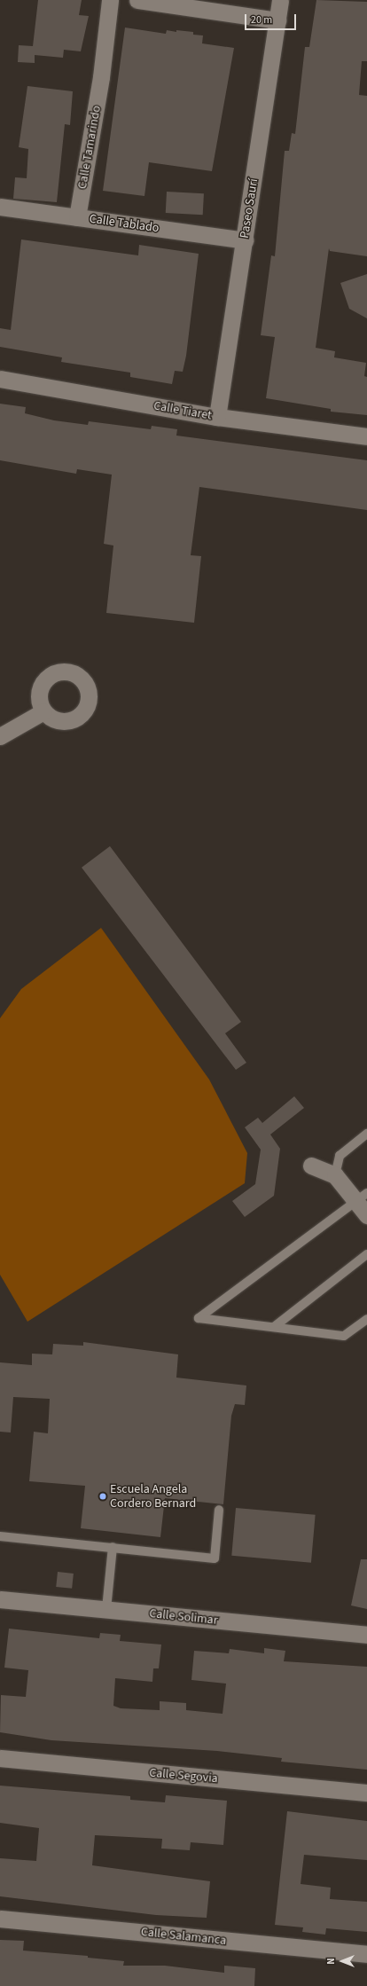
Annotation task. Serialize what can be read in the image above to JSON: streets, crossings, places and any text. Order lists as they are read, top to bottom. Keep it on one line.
{"streets":{"street":["Calle Tamarindo","Paseo Saurí","Calle Tablado","Calle Tiaret","Calle Solimar","Calle Segovia","Calle Salamanca"]},"crossings":[["Calle Tamarindo","Calle Tablado"],["Paseo Saurí","Calle Tablado"],["Paseo Saurí","Calle Tiaret"]],"places":["Escuela Angela Cordero Bernard"],"scale_bar":"20 m","north":"left"}
